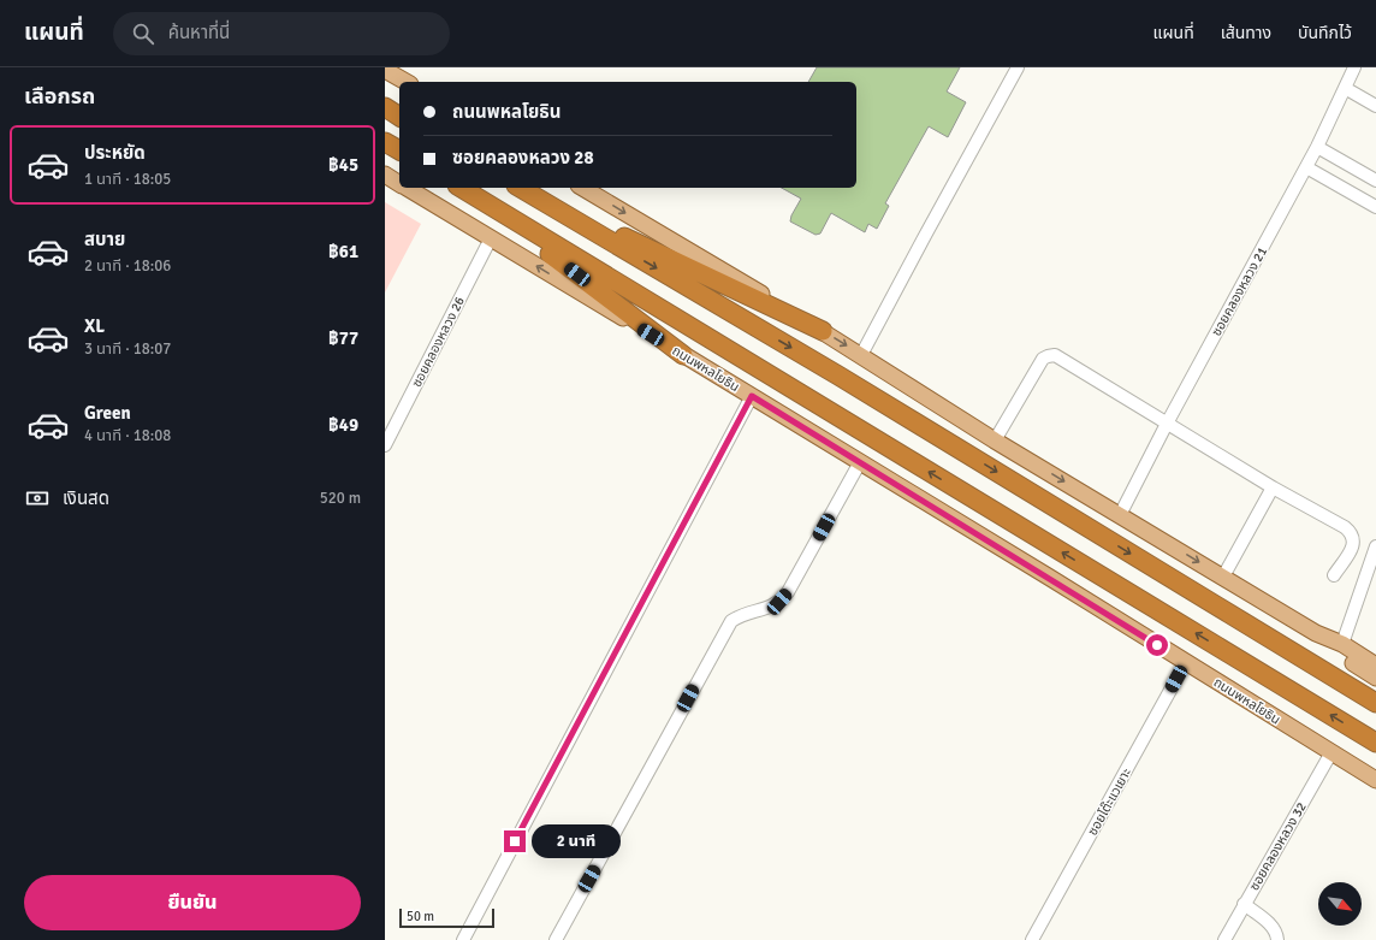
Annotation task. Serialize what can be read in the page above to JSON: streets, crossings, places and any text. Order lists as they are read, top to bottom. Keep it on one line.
{"streets":{"highway":["ถนนพหลโยธิน"],"street":["ซอยคลองหลวง 21","ซอยคลองหลวง 26","ซอยโต๊ะแวเยาะ","ซอยคลองหลวง 32"]},"crossings":[["ซอยคลองหลวง 26","ถนนพหลโยธิน"],["ถนนพหลโยธิน","ซอยโต๊ะแวเยาะ"],["ถนนพหลโยธิน","ซอยคลองหลวง 32"]],"scale_bar":"50 m","north":"bottom right","page":{"header":"แผนที่","search":"ค้นหาที่นี่","nav":["แผนที่","เส้นทาง","บันทึกไว้"],"heading":"เลือกรถ","banner":["ถนนพหลโยธิน","ซอยคลองหลวง 28"],"list":[{"name":"ประหยัด","note":"1 นาที · 18:05","value":"฿45"},{"name":"สบาย","note":"2 นาที · 18:06","value":"฿61"},{"name":"XL","note":"3 นาที · 18:07","value":"฿77"},{"name":"Green","note":"4 นาที · 18:08","value":"฿49"}],"pay":["เงินสด","520 m"],"bubble":"2 นาที","buttons":"ยืนยัน","scale":"50 m"}}
